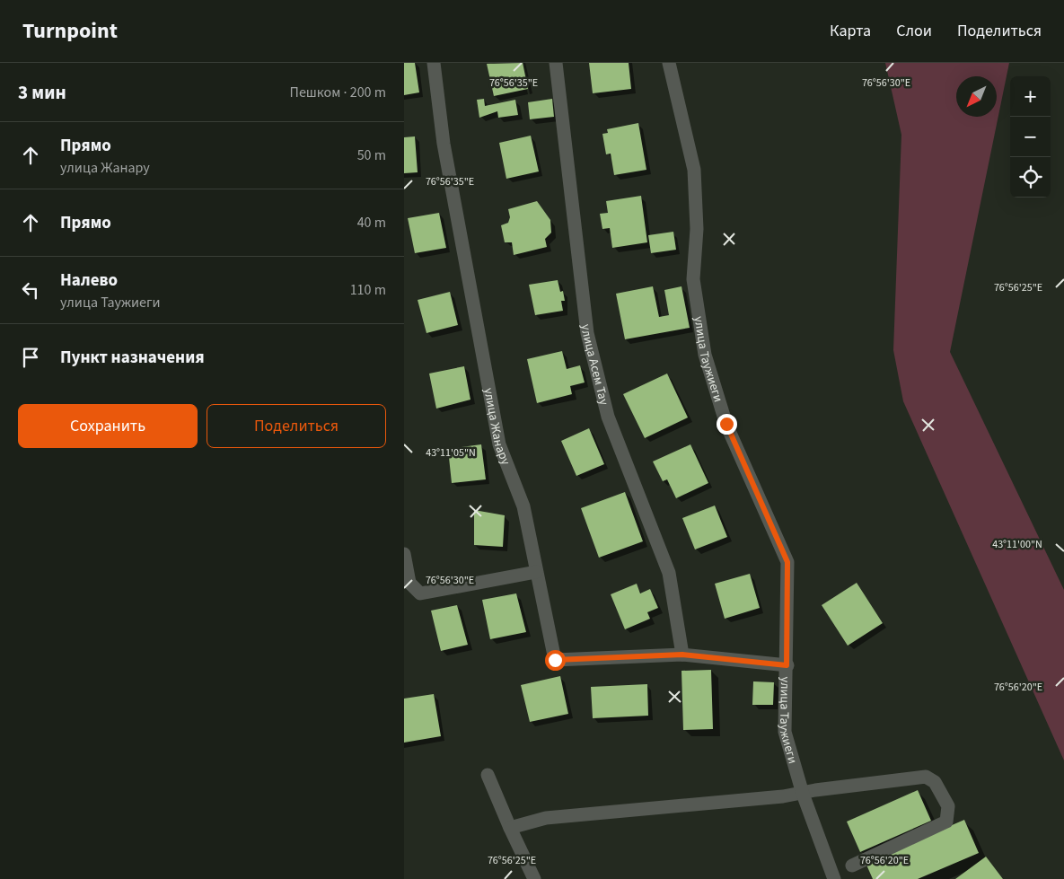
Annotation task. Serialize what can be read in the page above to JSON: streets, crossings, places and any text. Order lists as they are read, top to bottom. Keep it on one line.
{"streets":{"street":["улица Таужиеги","улица Асем Тау","улица Жанару"]},"crossings":[["улица Асем Тау","улица Жанару"]],"north":"bottom left","page":{"header":"Turnpoint","nav":["Карта","Слои","Поделиться"],"heading":["3 мин","Пешком · 200 m"],"map_buttons":["+","−"],"list":[["Прямо","улица Жанару","50 m"],["Прямо","40 m"],["Налево","улица Таужиеги","110 m"],"Пункт назначения"],"buttons":["Сохранить","Поделиться"]},"coordinates":["76°56'35\"E","76°56'30\"E","76°56'25\"E","43°11'05\"N","43°11'00\"N","76°56'20\"E"]}
